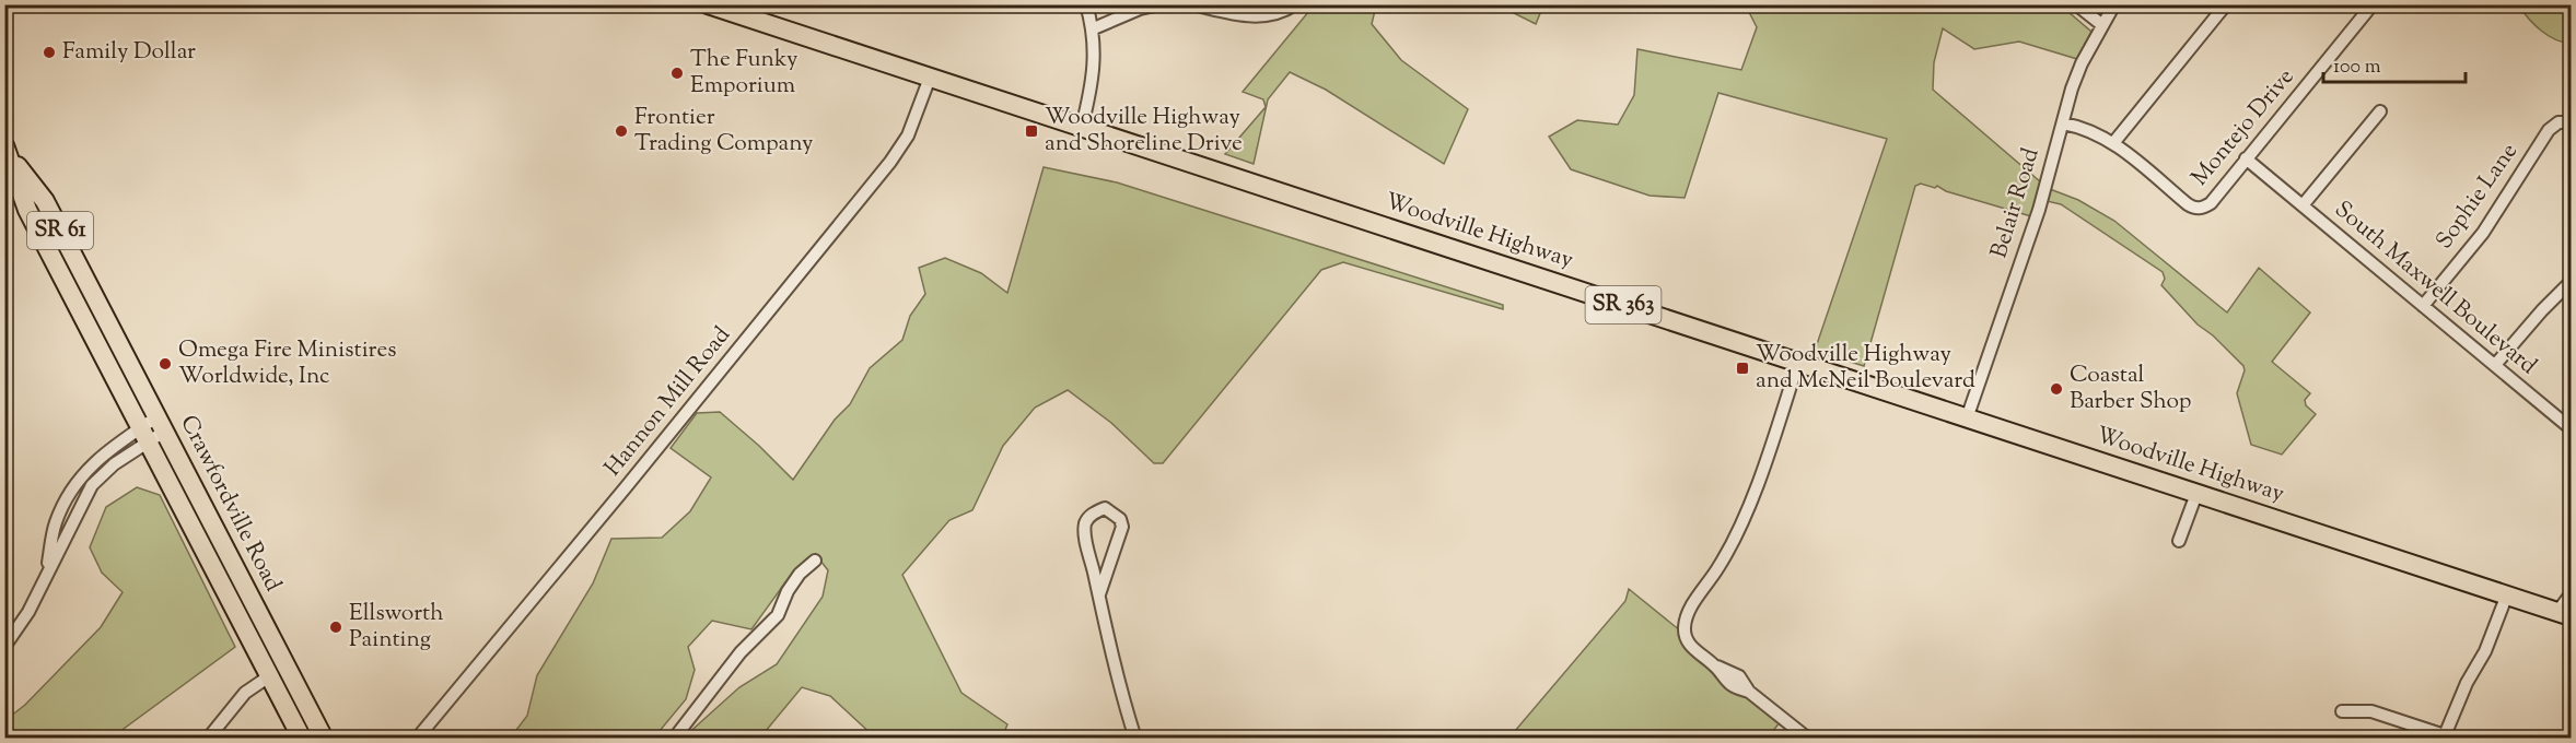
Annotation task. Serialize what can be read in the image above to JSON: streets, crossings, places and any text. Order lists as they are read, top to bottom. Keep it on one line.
{"streets":{"main road":["SR 61","Woodville Highway","SR 363","Crawfordville Road"],"street":["Montejo Drive","Sophie Lane","Belair Road","South Maxwell Boulevard","Hannon Mill Road"]},"crossings":[["Montejo Drive","Belair Road"],["Montejo Drive","South Maxwell Boulevard"],["Sophie Lane","South Maxwell Boulevard"],["Belair Road","Woodville Highway"],["Woodville Highway","Hannon Mill Road"]],"places":{"other":["Family Dollar","The Funky Emporium","Frontier Trading Company","Omega Fire Ministires Worldwide, Inc","Coastal Barber Shop","Ellsworth Painting"],"transit":["Woodville Highway and Shoreline Drive","Woodville Highway and McNeil Boulevard"]},"scale_bar":"100 m"}
